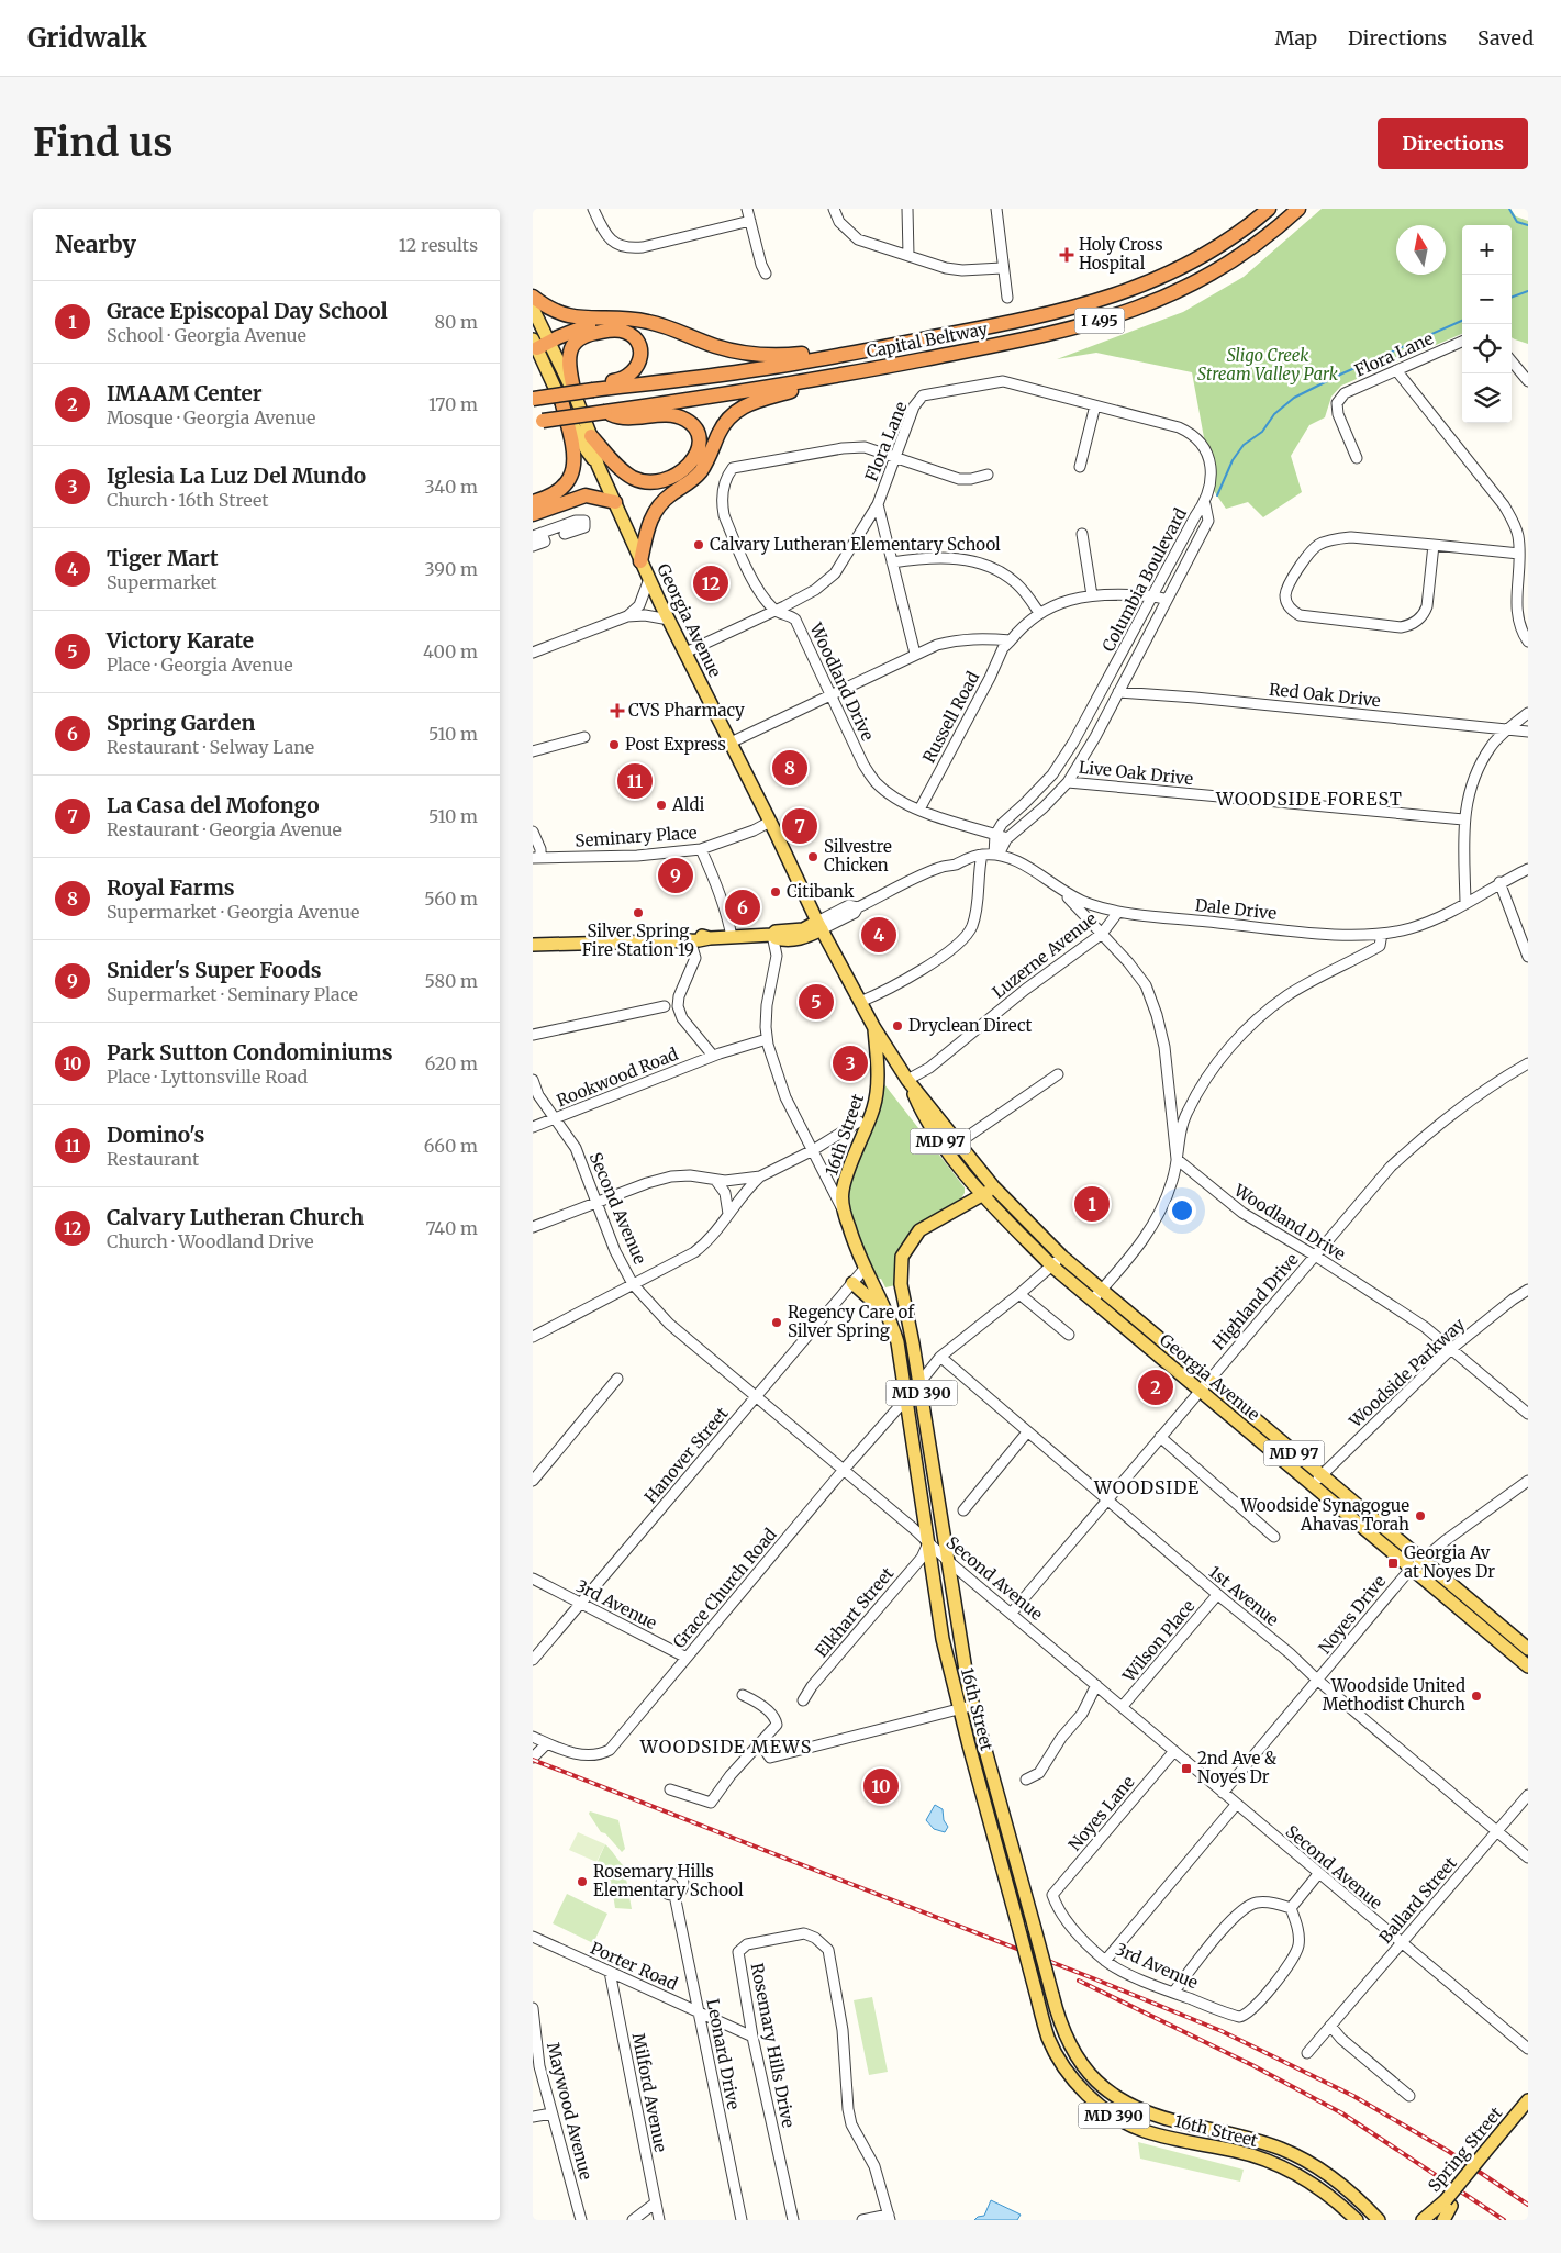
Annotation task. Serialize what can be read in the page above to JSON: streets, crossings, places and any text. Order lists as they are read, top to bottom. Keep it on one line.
{"streets":{"highway":["I 495","Capital Beltway"],"main road":["Georgia Avenue","16th Street","MD 97","MD 390","Spring Street"],"street":["Flora Lane","Columbia Boulevard","Woodland Drive","Red Oak Drive","Russell Road","Live Oak Drive","Seminary Place","Dale Drive","Luzerne Avenue","Rookwood Road","Second Avenue","Highland Drive","Woodside Parkway","Hanover Street","Grace Church Road","1st Avenue","3rd Avenue","Elkhart Street","Noyes Drive","Wilson Place","Noyes Lane","Ballard Street","Porter Road","Rosemary Hills Drive","Leonard Drive","Milford Avenue","Maywood Avenue"]},"crossings":[["Flora Lane","Columbia Boulevard"],["Flora Lane","Georgia Avenue"],["Flora Lane","Woodland Drive"],["Columbia Boulevard","Woodland Drive"],["Columbia Boulevard","Red Oak Drive"],["Columbia Boulevard","Russell Road"],["Columbia Boulevard","Live Oak Drive"],["Columbia Boulevard","Dale Drive"],["Georgia Avenue","Seminary Place"],["Georgia Avenue","Luzerne Avenue"],["Georgia Avenue","16th Street"],["Georgia Avenue","Highland Drive"],["Georgia Avenue","Woodside Parkway"],["Georgia Avenue","Noyes Drive"],["Woodland Drive","Russell Road"],["Woodland Drive","Highland Drive"],["Woodland Drive","Woodside Parkway"],["Dale Drive","Luzerne Avenue"],["Rookwood Road","Second Avenue"],["16th Street","Second Avenue"],["16th Street","Hanover Street"],["16th Street","Grace Church Road"],["16th Street","Elkhart Street"],["Second Avenue","Highland Drive"],["Second Avenue","Hanover Street"],["Second Avenue","Grace Church Road"],["Second Avenue","Elkhart Street"],["Second Avenue","Noyes Drive"],["Second Avenue","Wilson Place"],["Second Avenue","Noyes Lane"],["Second Avenue","Ballard Street"],["Highland Drive","1st Avenue"],["Hanover Street","3rd Avenue"],["Grace Church Road","3rd Avenue"],["1st Avenue","Noyes Drive"],["1st Avenue","Wilson Place"],["1st Avenue","Ballard Street"],["3rd Avenue","Noyes Lane"],["Porter Road","Rosemary Hills Drive"],["Porter Road","Leonard Drive"],["Porter Road","Milford Avenue"]],"districts":["WOODSIDE FOREST","WOODSIDE","WOODSIDE MEWS"],"parks":["Sligo Creek Stream Valley Park"],"places":{"health":["Holy Cross Hospital","CVS Pharmacy"],"other":["Calvary Lutheran Elementary School","Post Express","Aldi","Silvestre Chicken","Citibank","Silver Spring Fire Station 19","Dryclean Direct","Regency Care of Silver Spring","Woodside Synagogue Ahavas Torah","Woodside United Methodist Church","Rosemary Hills Elementary School"],"transit":["Georgia Av at Noyes Dr","2nd Ave & Noyes Dr"]},"north":"top","page":{"header":"Gridwalk","nav":["Map","Directions","Saved"],"buttons":"Directions","title":"Find us","heading":["Nearby","12 results"],"map_buttons":["+","−"],"list":[{"mark":"1","name":"Grace Episcopal Day School","note":"School · Georgia Avenue","value":"80 m"},{"mark":"2","name":"IMAAM Center","note":"Mosque · Georgia Avenue","value":"170 m"},{"mark":"3","name":"Iglesia La Luz Del Mundo","note":"Church · 16th Street","value":"340 m"},{"mark":"4","name":"Tiger Mart","note":"Supermarket","value":"390 m"},{"mark":"5","name":"Victory Karate","note":"Place · Georgia Avenue","value":"400 m"},{"mark":"6","name":"Spring Garden","note":"Restaurant · Selway Lane","value":"510 m"},{"mark":"7","name":"La Casa del Mofongo","note":"Restaurant · Georgia Avenue","value":"510 m"},{"mark":"8","name":"Royal Farms","note":"Supermarket · Georgia Avenue","value":"560 m"},{"mark":"9","name":"Snider's Super Foods","note":"Supermarket · Seminary Place","value":"580 m"},{"mark":"10","name":"Park Sutton Condominiums","note":"Place · Lyttonsville Road","value":"620 m"},{"mark":"11","name":"Domino's","note":"Restaurant","value":"660 m"},{"mark":"12","name":"Calvary Lutheran Church","note":"Church · Woodland Drive","value":"740 m"}],"pins":["12","8","11","7","9","6","4","5","3","1","2","10"]}}
